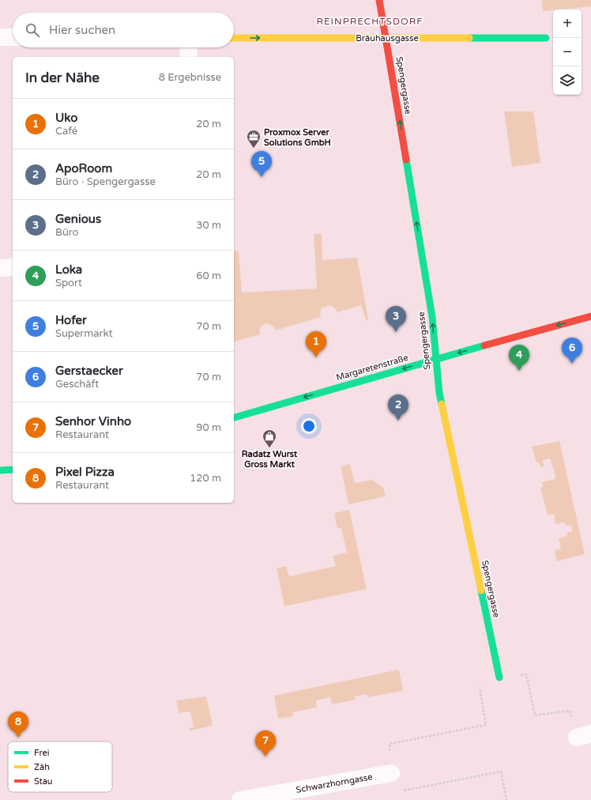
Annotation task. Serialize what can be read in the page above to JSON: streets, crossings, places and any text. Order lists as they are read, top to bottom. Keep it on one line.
{"streets":{"street":["Bräuhausgasse","Spengergasse","Margaretenstraße","Schwarzhorngasse"]},"crossings":[["Bräuhausgasse","Spengergasse"],["Spengergasse","Margaretenstraße"]],"one_way":["Bräuhausgasse","Spengergasse","Margaretenstraße"],"districts":["REINPRECHTSDORF"],"places":{"office":["Proxmox Server Solutions GmbH"],"shop":["Radatz Wurst Gross Markt"]},"legend":["Frei","Zäh","Stau"],"page":{"map_buttons":["+","−"],"search":"Hier suchen","heading":["In der Nähe","8 Ergebnisse"],"list":[{"mark":"1","name":"Uko","note":"Café","value":"20 m"},{"mark":"2","name":"ApoRoom","note":"Büro · Spengergasse","value":"20 m"},{"mark":"3","name":"Genious","note":"Büro","value":"30 m"},{"mark":"4","name":"Loka","note":"Sport","value":"60 m"},{"mark":"5","name":"Hofer","note":"Supermarkt","value":"70 m"},{"mark":"6","name":"Gerstaecker","note":"Geschäft","value":"70 m"},{"mark":"7","name":"Senhor Vinho","note":"Restaurant","value":"90 m"},{"mark":"8","name":"Pixel Pizza","note":"Restaurant","value":"120 m"}],"pins":["5","3","1","6","4","2","8","7"]}}
